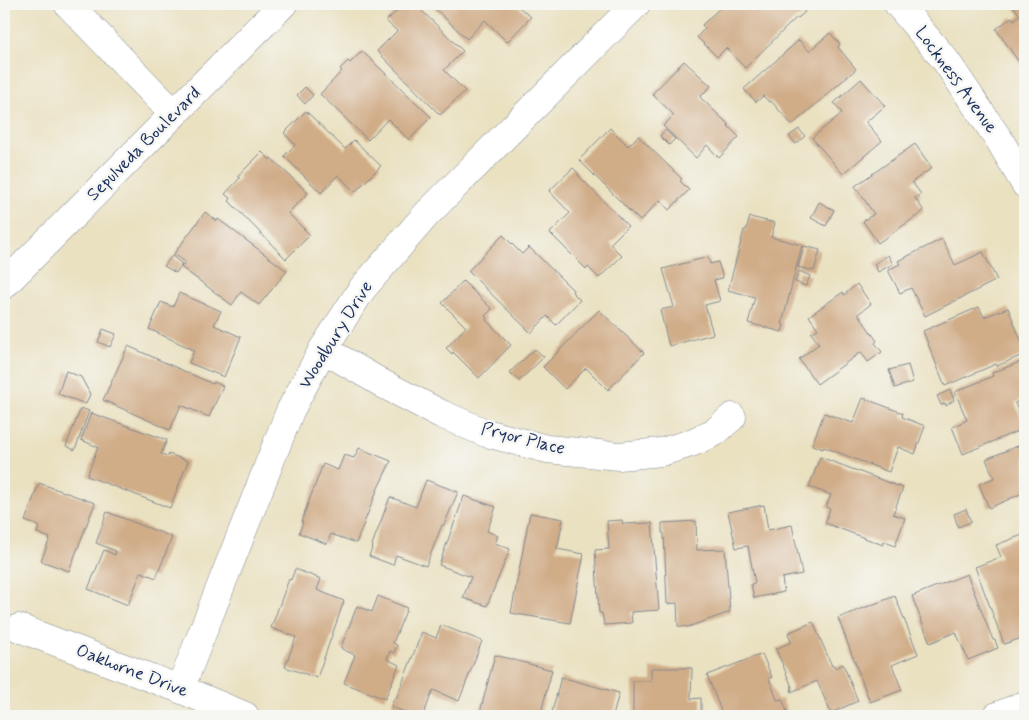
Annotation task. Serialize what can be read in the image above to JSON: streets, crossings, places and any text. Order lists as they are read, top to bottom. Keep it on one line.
{"streets":{"street":["Lockness Avenue","Sepulveda Boulevard","Woodbury Drive","Pryor Place","Oakhorne Drive"]},"crossings":[["Woodbury Drive","Pryor Place"],["Woodbury Drive","Oakhorne Drive"]]}
